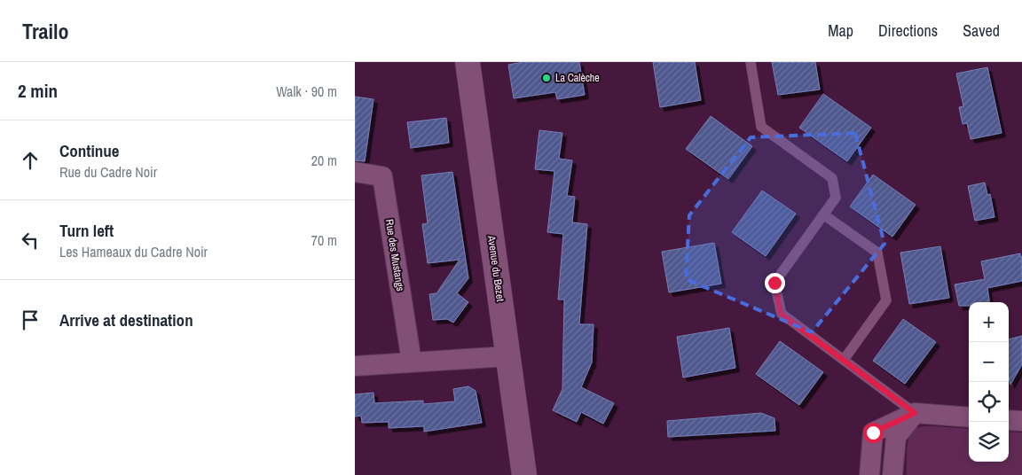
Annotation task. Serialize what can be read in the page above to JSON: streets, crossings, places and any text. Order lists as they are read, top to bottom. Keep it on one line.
{"streets":{"street":["Rue des Mustangs","Avenue du Bezet"]},"places":["La Calèche"],"page":{"header":"Trailo","nav":["Map","Directions","Saved"],"heading":["2 min","Walk · 90 m"],"list":[["Continue","Rue du Cadre Noir","20 m"],["Turn left","Les Hameaux du Cadre Noir","70 m"],"Arrive at destination"],"map_buttons":["+","−"]}}
